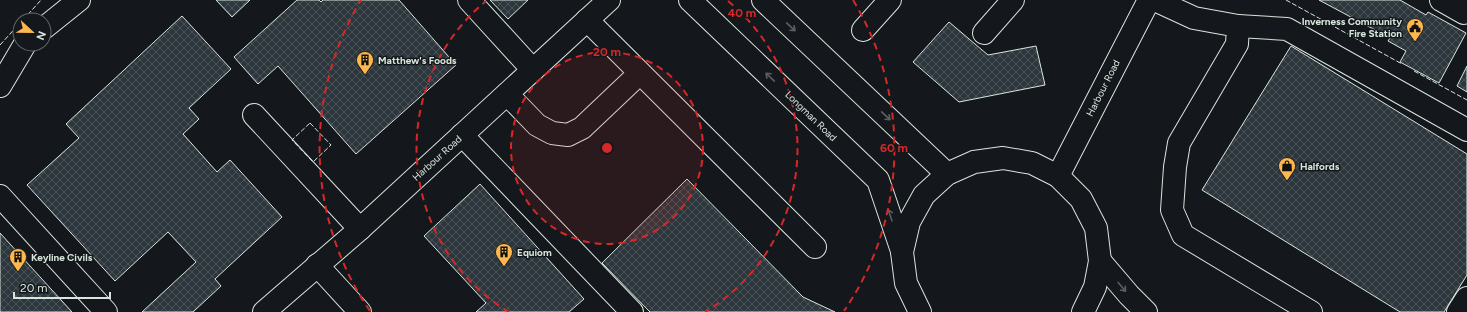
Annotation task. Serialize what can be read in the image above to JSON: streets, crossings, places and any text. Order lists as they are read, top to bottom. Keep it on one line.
{"streets":{"main road":["Harbour Road","Longman Road"]},"places":{"public building":["Inverness Community Fire Station"],"building":["Matthew's Foods","Equiom","Keyline Civils"],"shop":["Halfords"]},"scale_bar":"20 m","north":"right","rings":["40 m","20 m","60 m"]}
